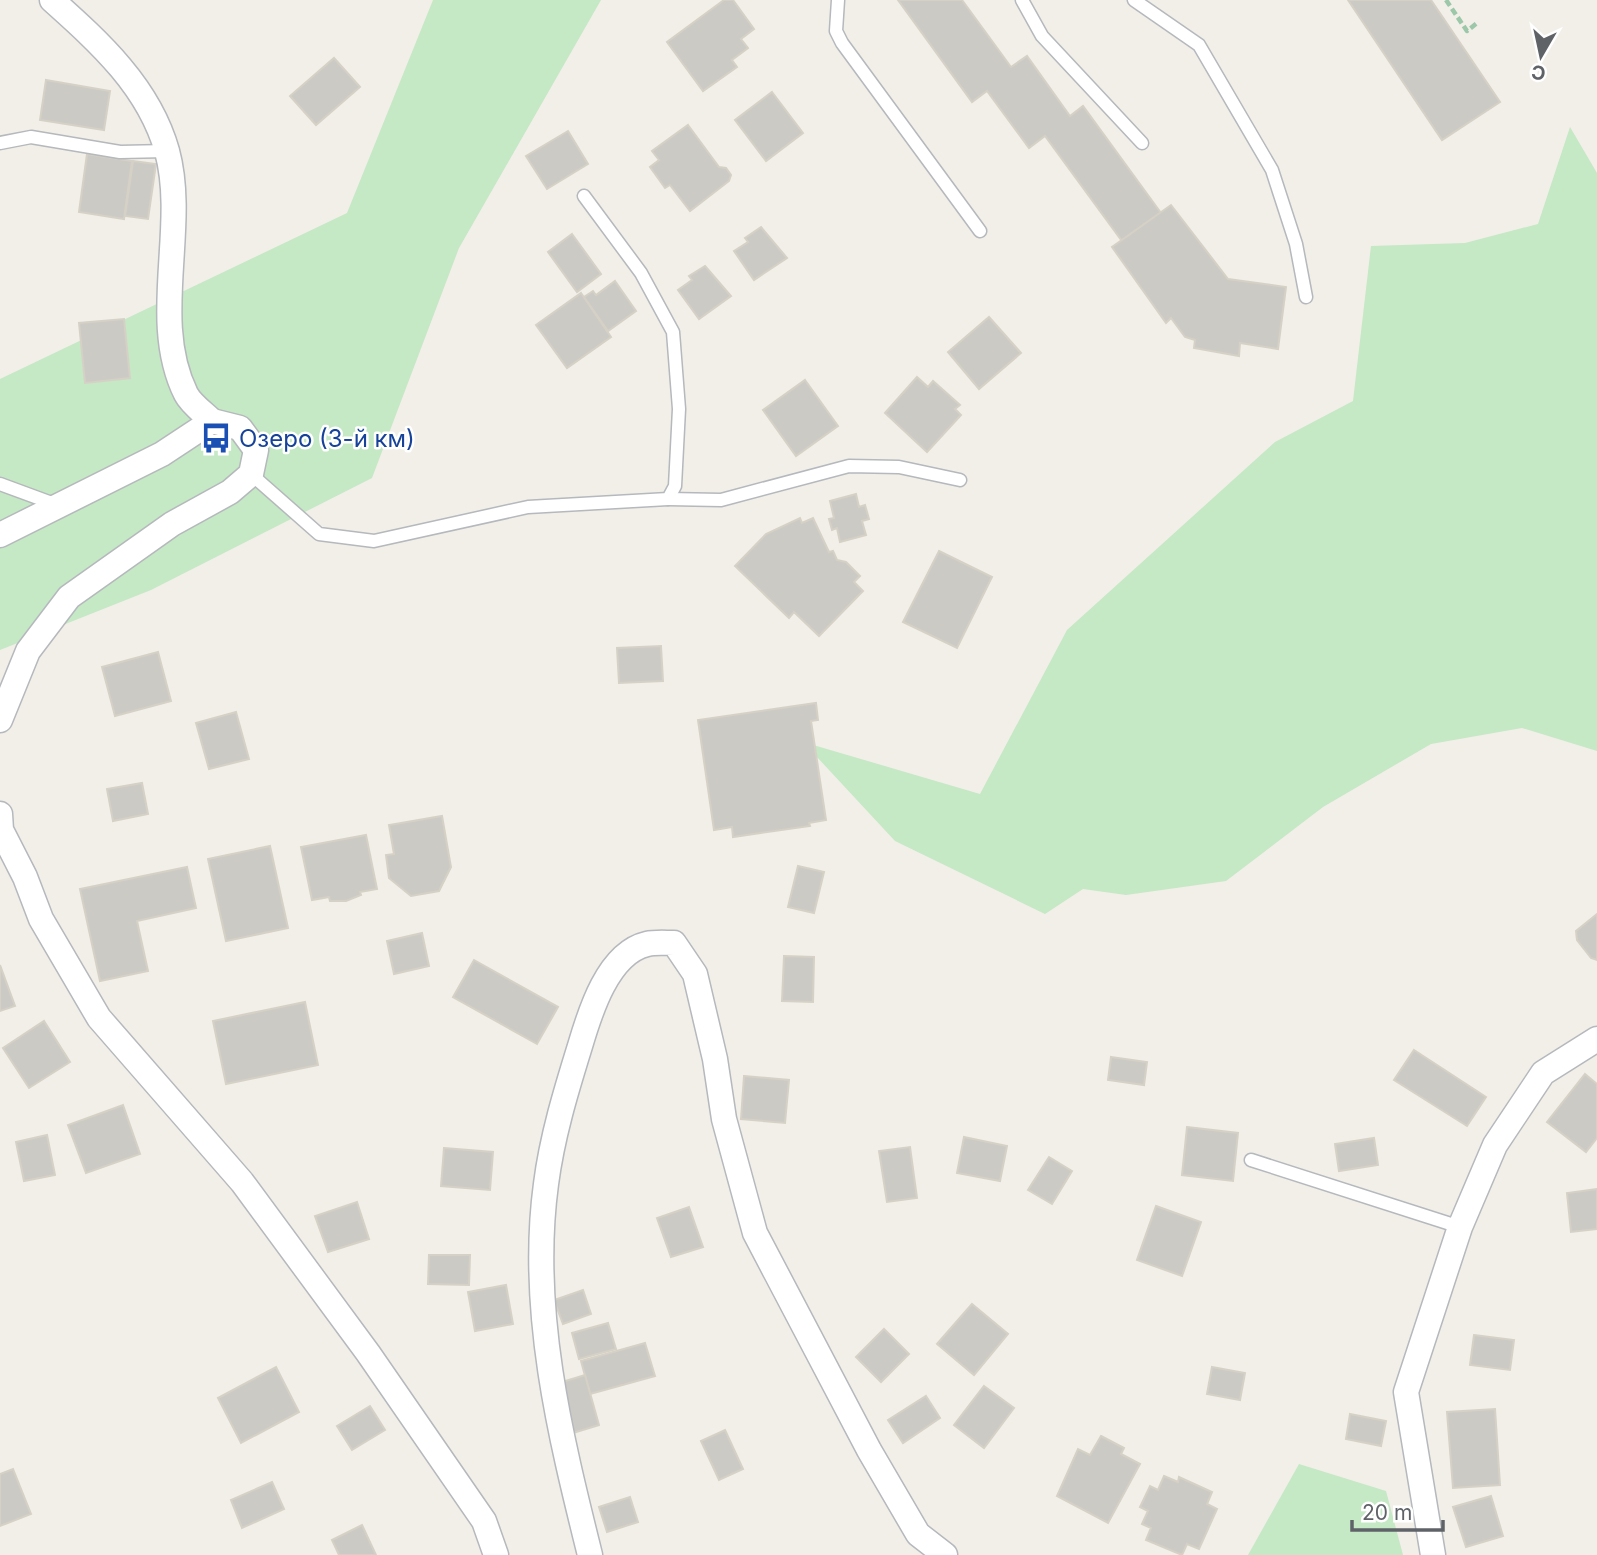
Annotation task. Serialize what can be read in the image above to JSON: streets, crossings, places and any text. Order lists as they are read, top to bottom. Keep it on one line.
{"places":{"bus stop":["Озеро (3-й км)"]},"scale_bar":"20 m","north":"bottom"}
